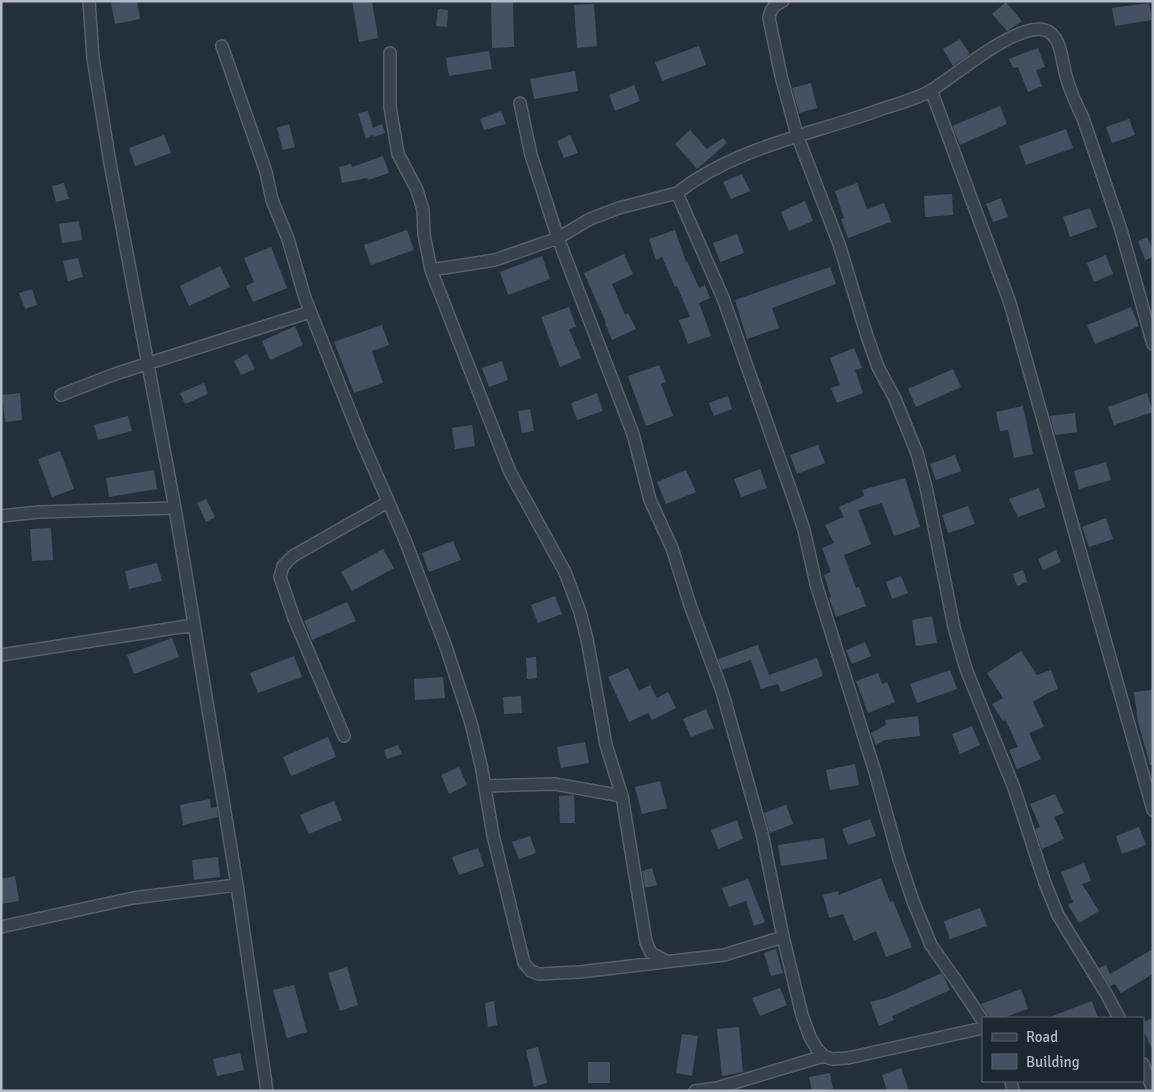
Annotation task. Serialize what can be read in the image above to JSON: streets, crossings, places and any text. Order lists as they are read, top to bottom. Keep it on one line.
{"legend":["Road","Building"]}
